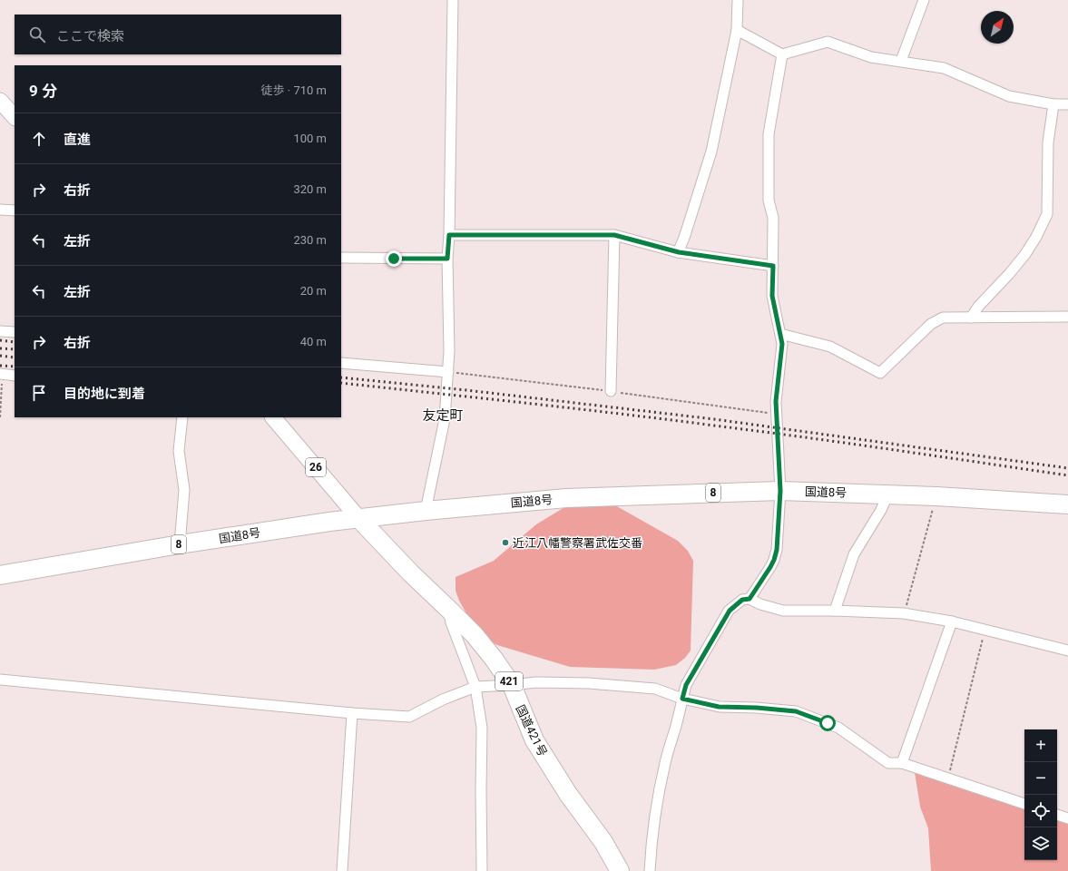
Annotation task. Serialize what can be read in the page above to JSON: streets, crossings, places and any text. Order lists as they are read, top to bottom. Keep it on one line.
{"streets":{"highway":["国道8号","8","421","国道421号"],"main road":["26"]},"crossings":[["26","国道8号"],["26","国道421号"],["国道8号","国道421号"]],"districts":["友定町"],"places":["近江八幡警察署武佐交番"],"north":"top right","page":{"search":"ここで検索","heading":["9 分","徒歩 · 710 m"],"list":[["直進","100 m"],["右折","320 m"],["左折","230 m"],["左折","20 m"],["右折","40 m"],"目的地に到着"],"map_buttons":["+","−"]}}
